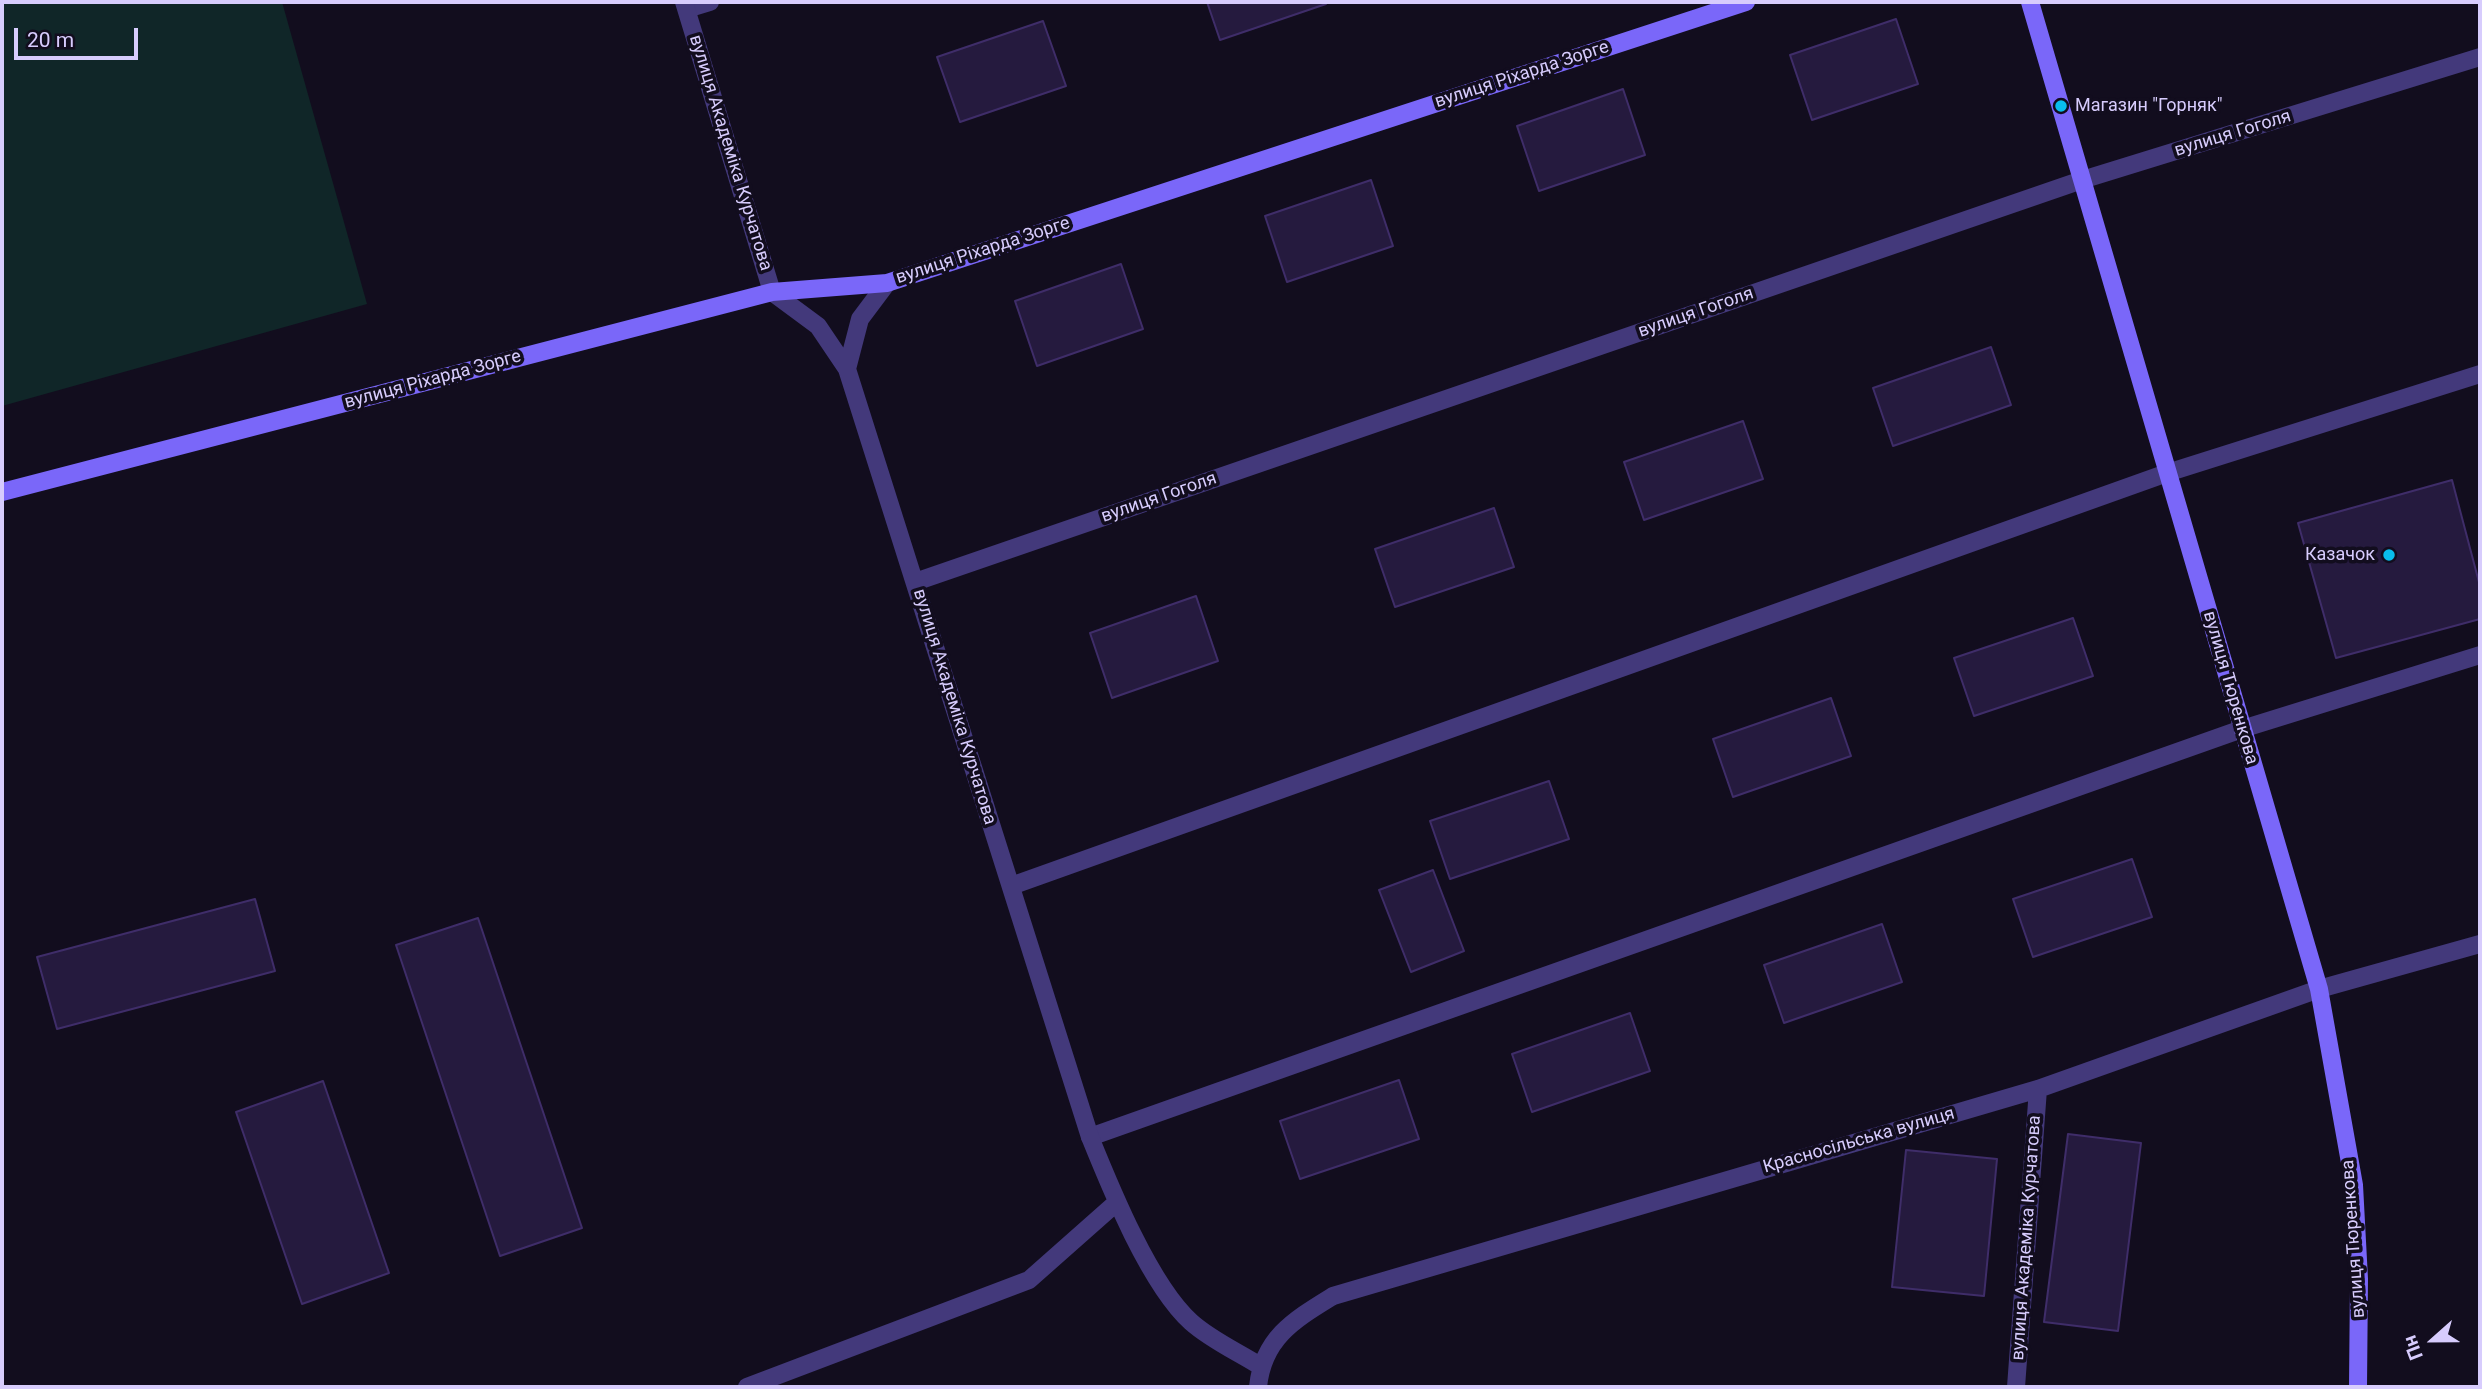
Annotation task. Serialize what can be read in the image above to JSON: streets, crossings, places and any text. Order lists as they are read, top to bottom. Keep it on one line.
{"streets":{"street":["вулиця Ріхарда Зорге","вулиця Гоголя","вулиця Академіка Курчатова","вулиця Тюренкова","Красносільська вулиця"]},"crossings":[["вулиця Ріхарда Зорге","вулиця Академіка Курчатова"],["вулиця Гоголя","вулиця Академіка Курчатова"],["вулиця Гоголя","вулиця Тюренкова"],["вулиця Академіка Курчатова","Красносільська вулиця"],["вулиця Тюренкова","Красносільська вулиця"]],"places":["Магазин \"Горняк\"","Казачок"],"scale_bar":"20 m","north":"left"}
